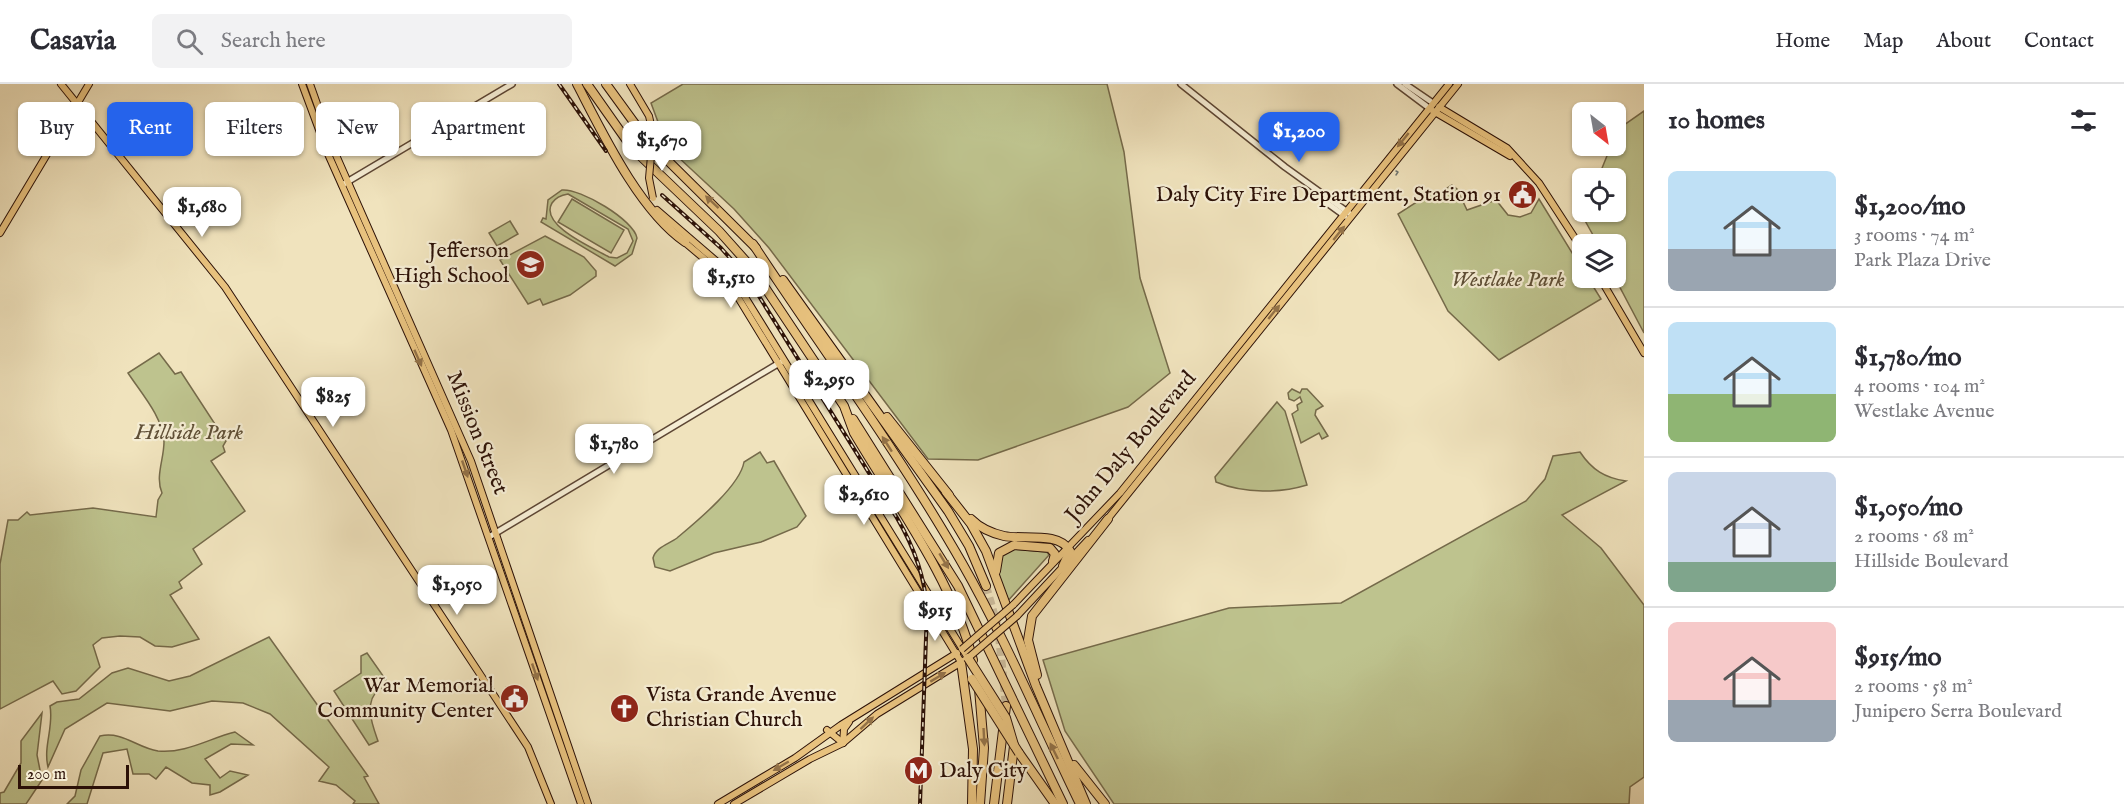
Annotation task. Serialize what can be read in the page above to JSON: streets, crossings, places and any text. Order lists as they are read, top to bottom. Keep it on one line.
{"streets":{"main road":["Mission Street","John Daly Boulevard"]},"parks":["Westlake Park","Hillside Park"],"places":{"public building":["Daly City Fire Department, Station 91","War Memorial Community Center"],"school or university":["Jefferson High School"],"church":["Vista Grande Avenue Christian Church"],"metro station":["Daly City"]},"scale_bar":"200 m","north":"bottom right","page":{"header":"Casavia","search":"Search here","nav":["Home","Map","About","Contact"],"heading":"10 homes","chip":["Buy","Rent","Filters","New","Apartment"],"price":["$1,200","$1,670","$1,680","$1,510","$2,950","$825","$1,780","$2,610","$1,050","$915"],"list":[{"name":"$1,200/mo","note":"3 rooms · 74 m² · Park Plaza Drive"},{"name":"$1,780/mo","note":"4 rooms · 104 m² · Westlake Avenue"},{"name":"$1,050/mo","note":"2 rooms · 68 m² · Hillside Boulevard"},{"name":"$915/mo","note":"2 rooms · 58 m² · Junipero Serra Boulevard"}],"scale":"200 m"}}
